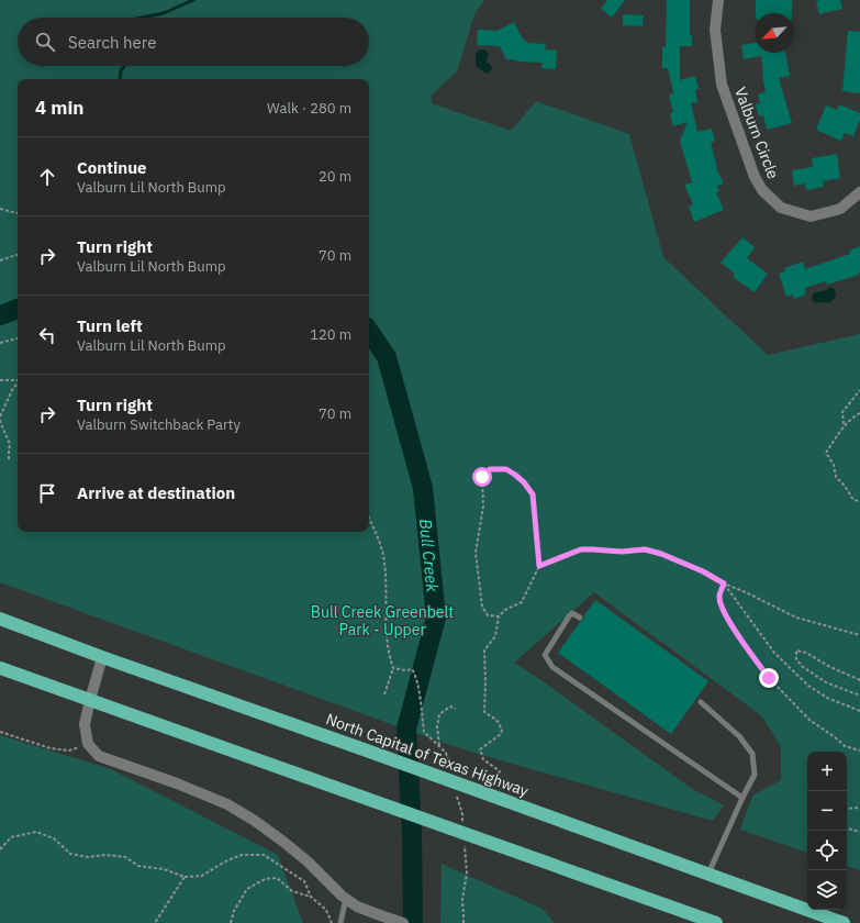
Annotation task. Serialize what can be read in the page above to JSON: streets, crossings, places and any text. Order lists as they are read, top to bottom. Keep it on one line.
{"streets":{"highway":["North Capital of Texas Highway"],"street":["Valburn Circle"]},"water":["Bull Creek"],"parks":["Bull Creek Greenbelt Park - Upper"],"north":"bottom left","page":{"search":"Search here","heading":["4 min","Walk · 280 m"],"list":[["Continue","Valburn Lil North Bump","20 m"],["Turn right","Valburn Lil North Bump","70 m"],["Turn left","Valburn Lil North Bump","120 m"],["Turn right","Valburn Switchback Party","70 m"],"Arrive at destination"],"map_buttons":["+","−"]}}
